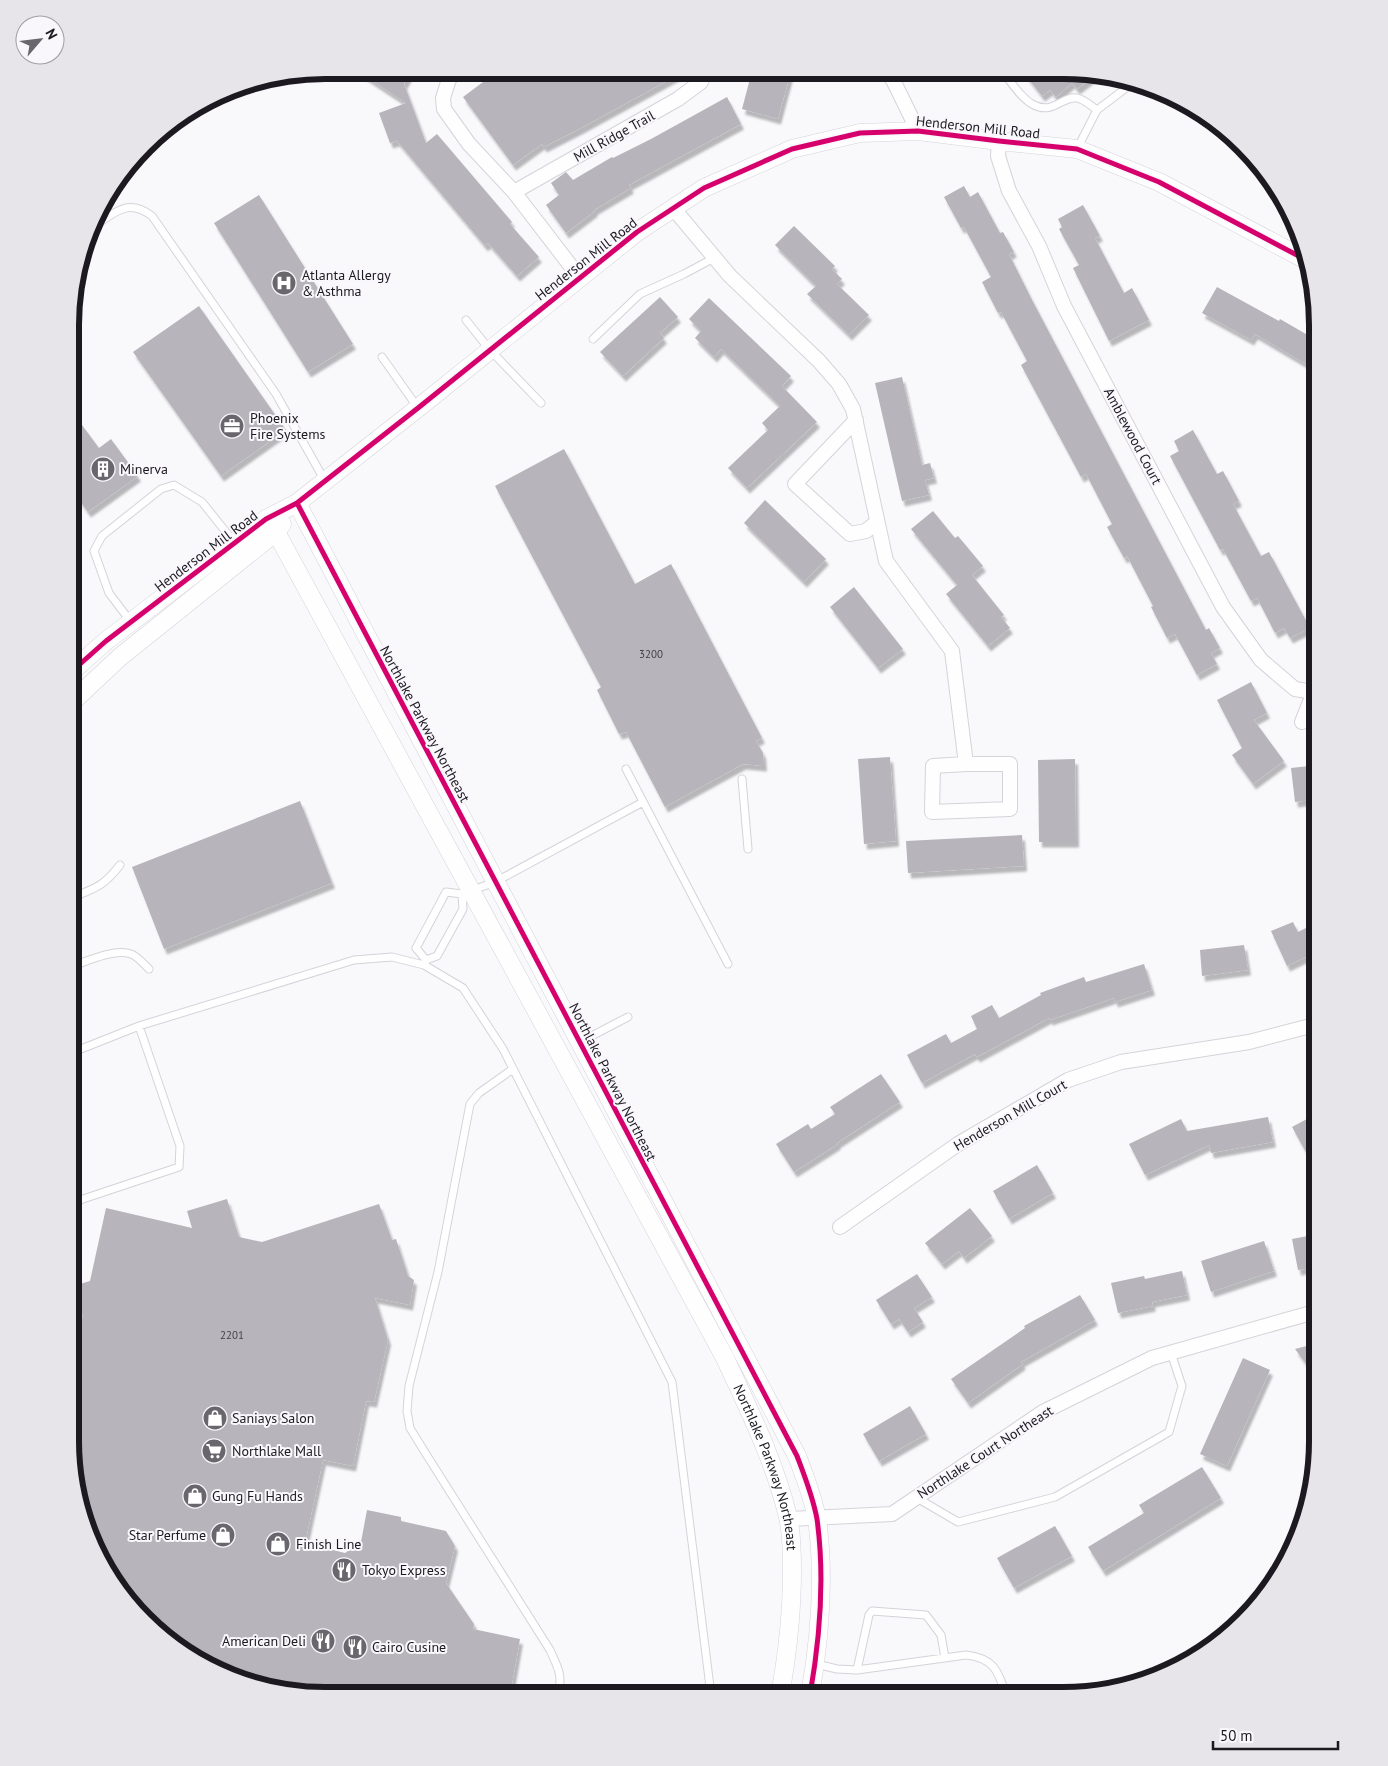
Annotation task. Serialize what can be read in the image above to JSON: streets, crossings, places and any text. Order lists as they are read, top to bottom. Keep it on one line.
{"streets":{"street":["Henderson Mill Road","Mill Ridge Trail","Amblewood Court","Northlake Parkway Northeast","Henderson Mill Court","Northlake Court Northeast"]},"crossings":[["Henderson Mill Road","Amblewood Court"],["Henderson Mill Road","Northlake Parkway Northeast"],["Northlake Parkway Northeast","Northlake Court Northeast"]],"places":{"hospital":["Atlanta Allergy & Asthma"],"office":["Phoenix Fire Systems"],"building":["Minerva"],"shop":["Saniays Salon","Gung Fu Hands","Star Perfume","Finish Line"],"supermarket":["Northlake Mall"],"restaurant":["Tokyo Express","American Deli","Cairo Cusine"]},"house_numbers":["3200","2201"],"scale_bar":"50 m","north":"top right"}
